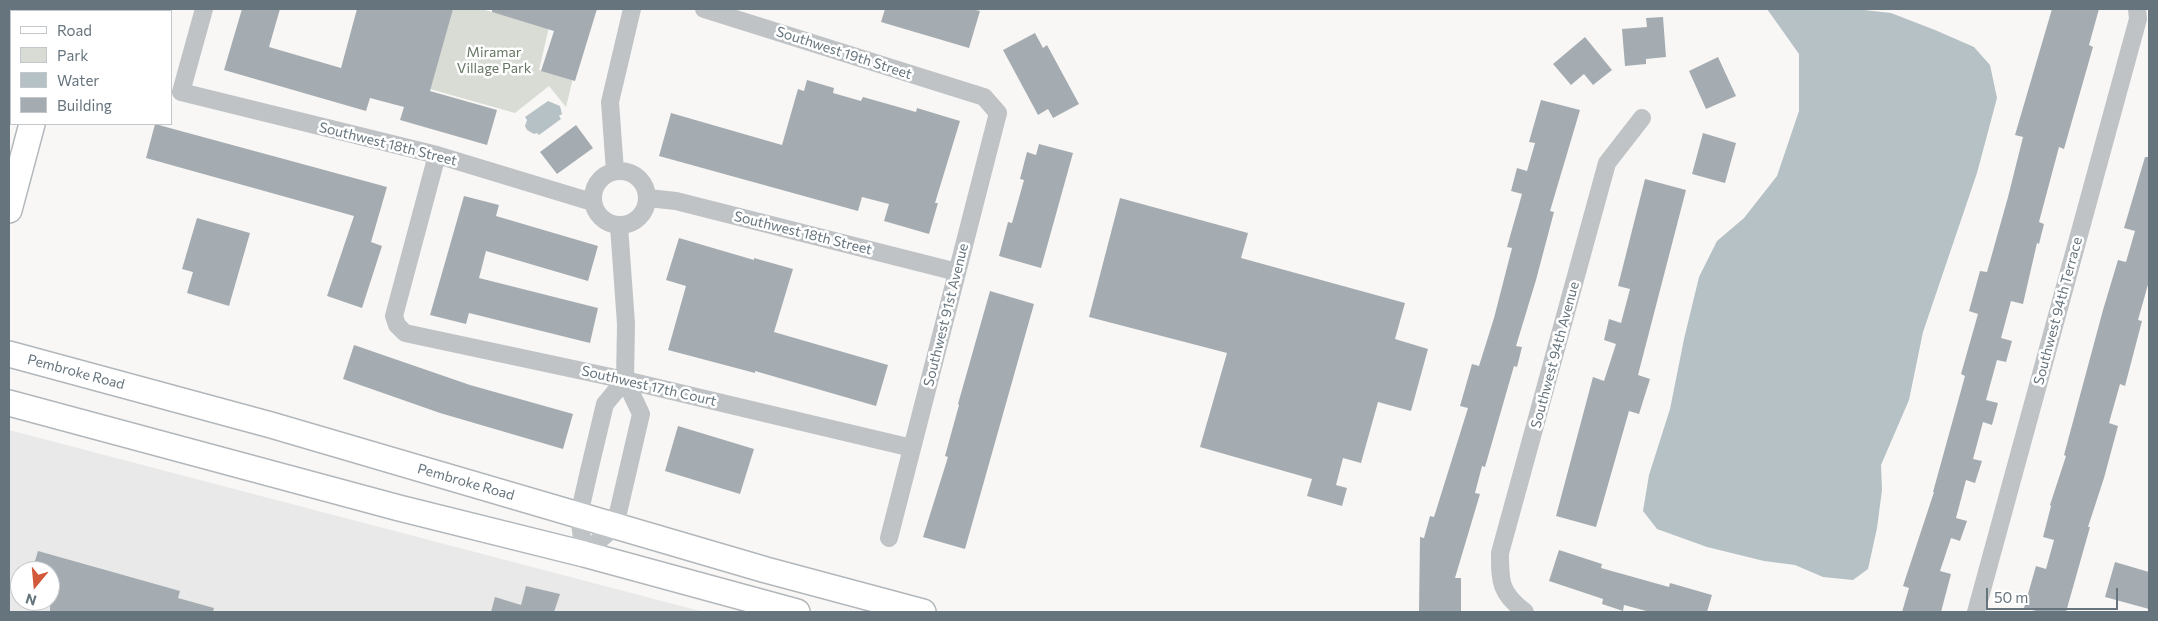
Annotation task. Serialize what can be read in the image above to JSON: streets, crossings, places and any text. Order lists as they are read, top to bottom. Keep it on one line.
{"streets":{"main road":["Pembroke Road"],"street":["Southwest 19th Street","Southwest 18th Street","Southwest 94th Terrace","Southwest 91st Avenue","Southwest 94th Avenue","Southwest 17th Court"]},"crossings":[["Southwest 19th Street","Southwest 91st Avenue"],["Southwest 18th Street","Southwest 91st Avenue"],["Southwest 18th Street","Southwest 17th Court"],["Southwest 91st Avenue","Southwest 17th Court"]],"parks":["Miramar Village Park"],"legend":["Road","Park","Water","Building"],"scale_bar":"50 m","north":"bottom"}
